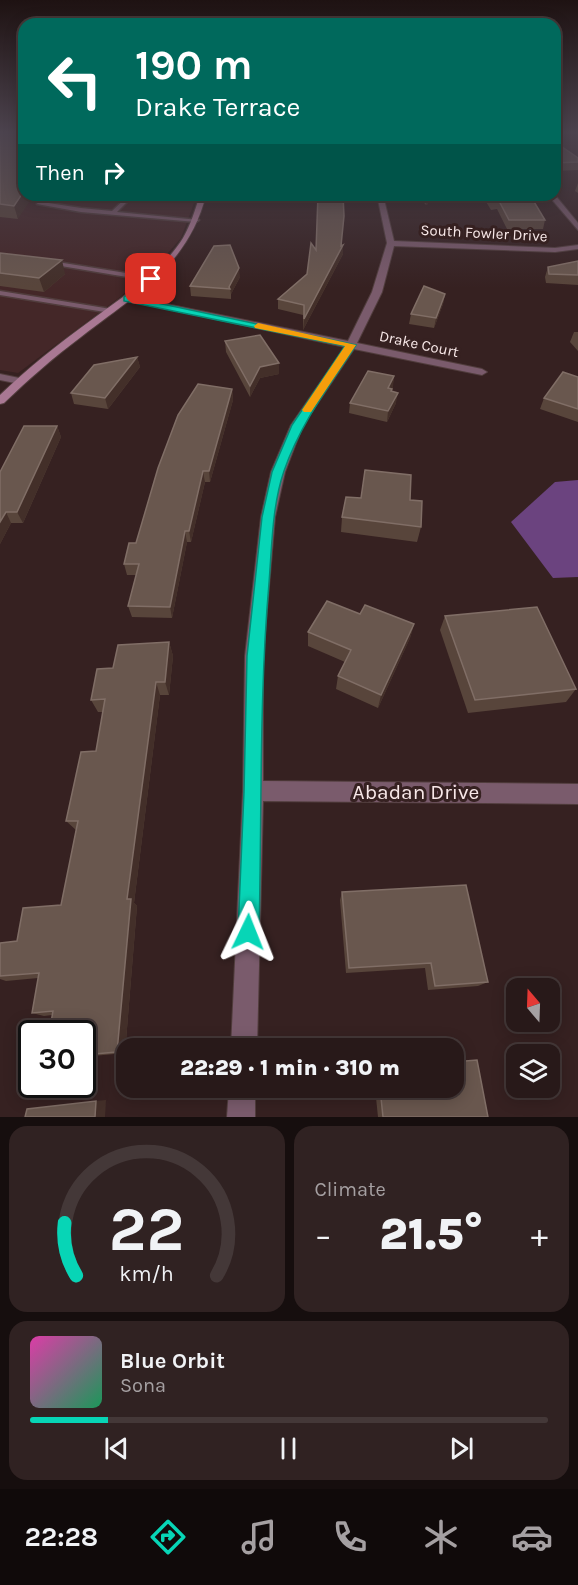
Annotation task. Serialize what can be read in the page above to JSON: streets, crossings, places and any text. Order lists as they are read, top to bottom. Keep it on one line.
{"streets":{"street":["South Fowler Drive","Drake Court","Abadan Drive"]},"north":"top","page":{"turn":["190 m","Drake Terrace"],"then":"Then","limit":"30","trip":"22:29 · 1 min · 310 m","tile":"Climate","heat":["−","21.5°","+"],"song":["Blue Orbit","Sona"],"tabs":"22:28","gauge":["22","km/h"]}}
